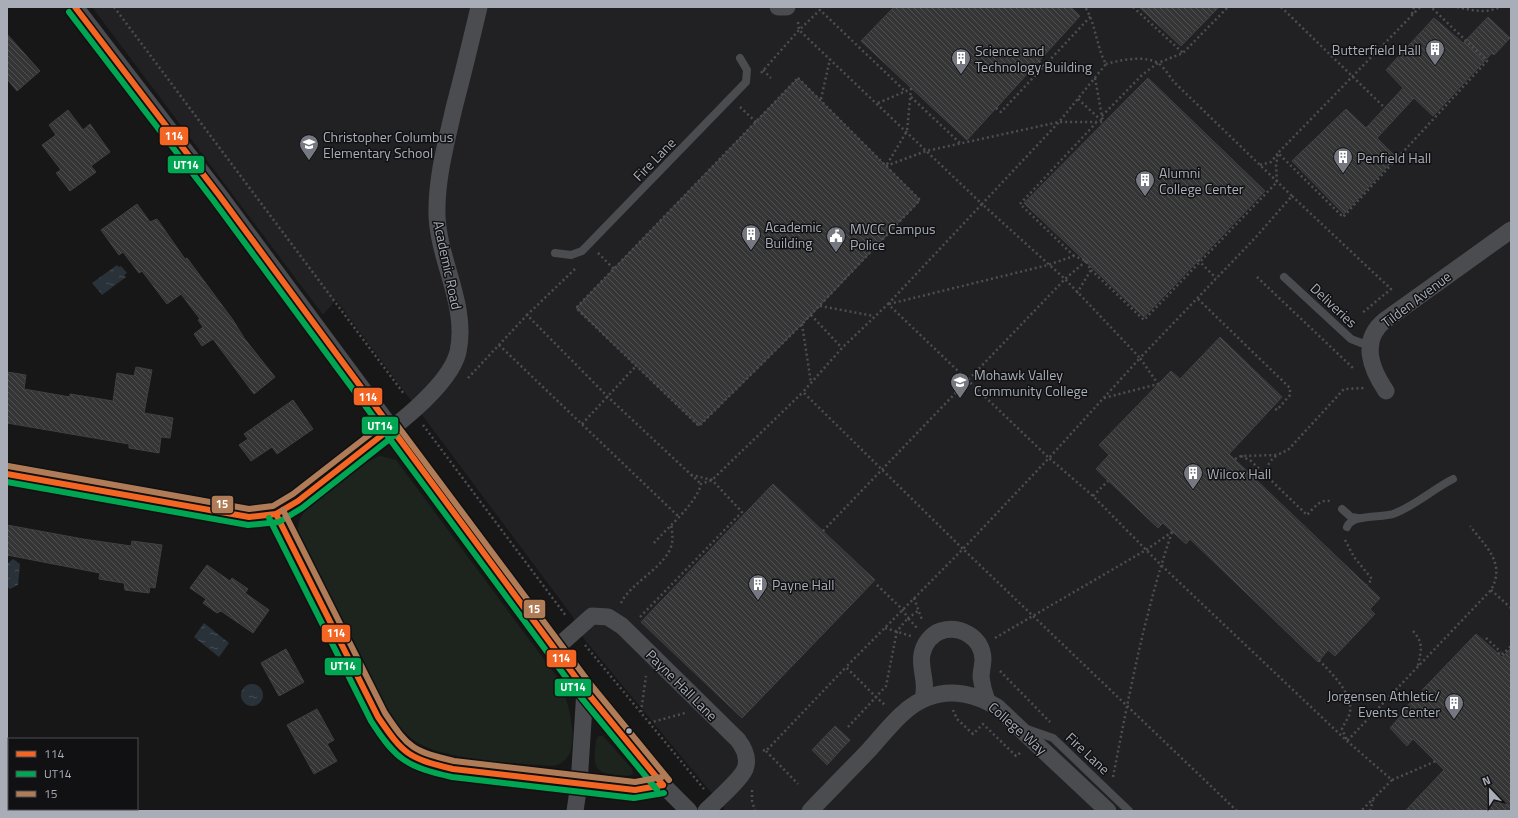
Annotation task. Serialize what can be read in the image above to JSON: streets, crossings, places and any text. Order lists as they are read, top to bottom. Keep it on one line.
{"streets":{"street":["Academic Road","Tilden Avenue","Payne Hall Lane","College Way"],"lane":["Fire Lane","Deliveries"]},"crossings":[["Fire Lane","College Way"],["Tilden Avenue","Deliveries"]],"places":{"building":["Butterfield Hall","Science and Technology Building","Penfield Hall","Alumni College Center","Academic Building","Wilcox Hall","Payne Hall","Jorgensen Athletic/ Events Center"],"school or university":["Christopher Columbus Elementary School","Mohawk Valley Community College"],"public building":["MVCC Campus Police"]},"lines":["transit line 114","transit line UT14","transit line 15"],"legend":["114","UT14","15"],"north":"top"}
